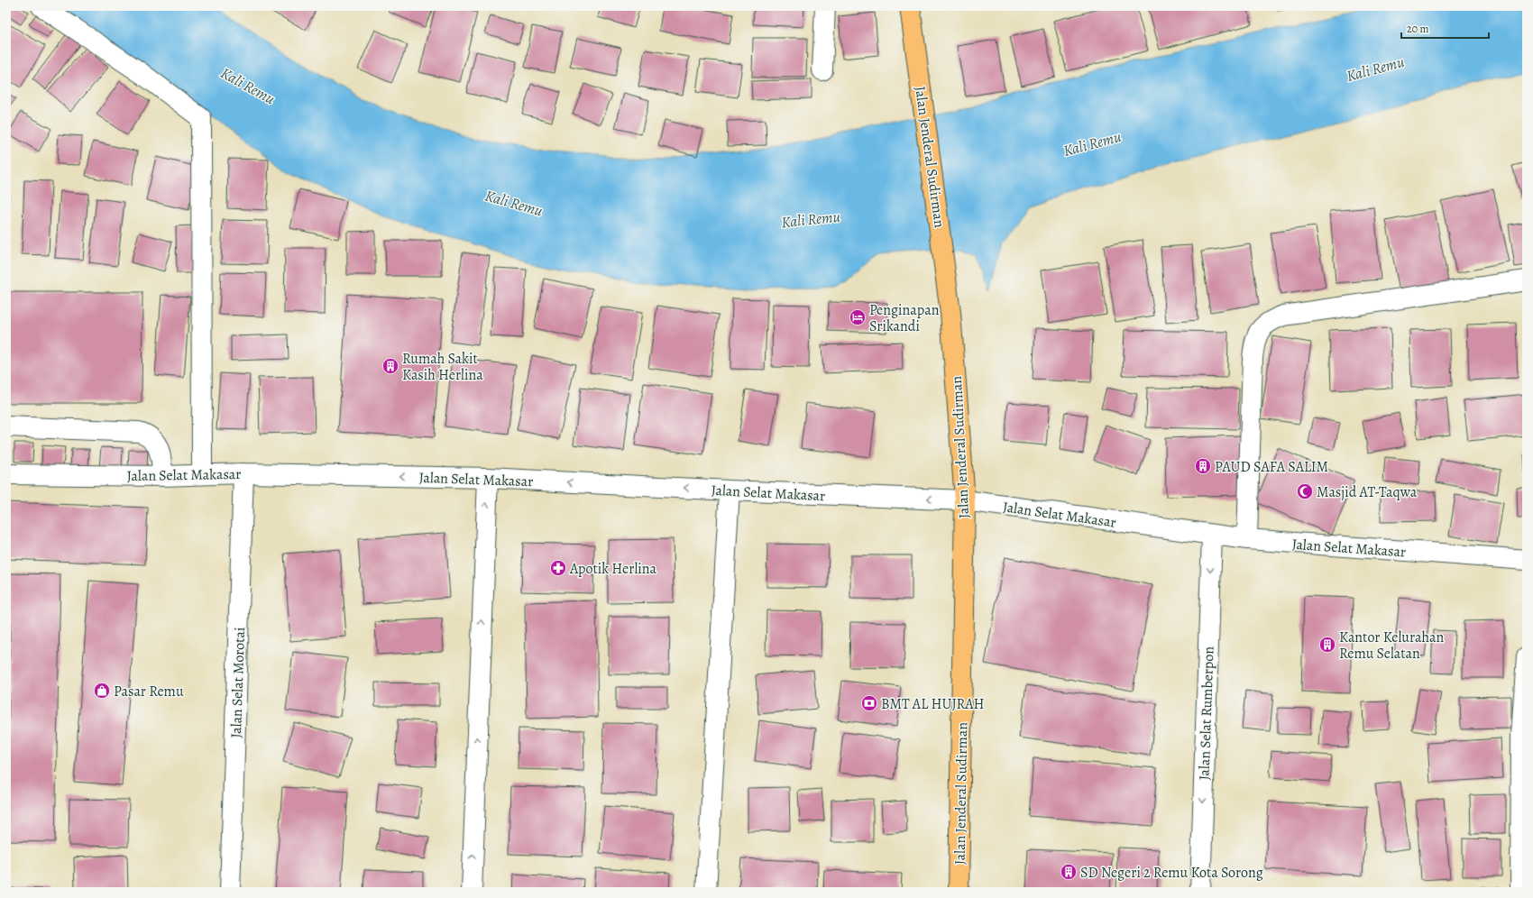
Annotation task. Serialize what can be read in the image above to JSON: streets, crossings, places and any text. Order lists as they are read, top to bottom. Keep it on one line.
{"streets":{"main road":["Jalan Jenderal Sudirman"],"street":["Jalan Selat Makasar","Jalan Selat Morotai","Jalan Selat Rumberpon"]},"crossings":[["Jalan Jenderal Sudirman","Jalan Selat Makasar"],["Jalan Selat Makasar","Jalan Selat Morotai"],["Jalan Selat Makasar","Jalan Selat Rumberpon"]],"one_way":["Jalan Selat Makasar","Jalan Selat Rumberpon"],"water":["Kali Remu"],"places":{"hotel":["Penginapan Srikandi"],"building":["Rumah Sakit Kasih Herlina","PAUD SAFA SALIM","Kantor Kelurahan Remu Selatan","SD Negeri 2 Remu Kota Sorong"],"mosque":["Masjid AT-Taqwa"],"pharmacy":["Apotik Herlina"],"shop":["Pasar Remu"],"bank":["BMT AL HUJRAH"]},"scale_bar":"20 m"}
